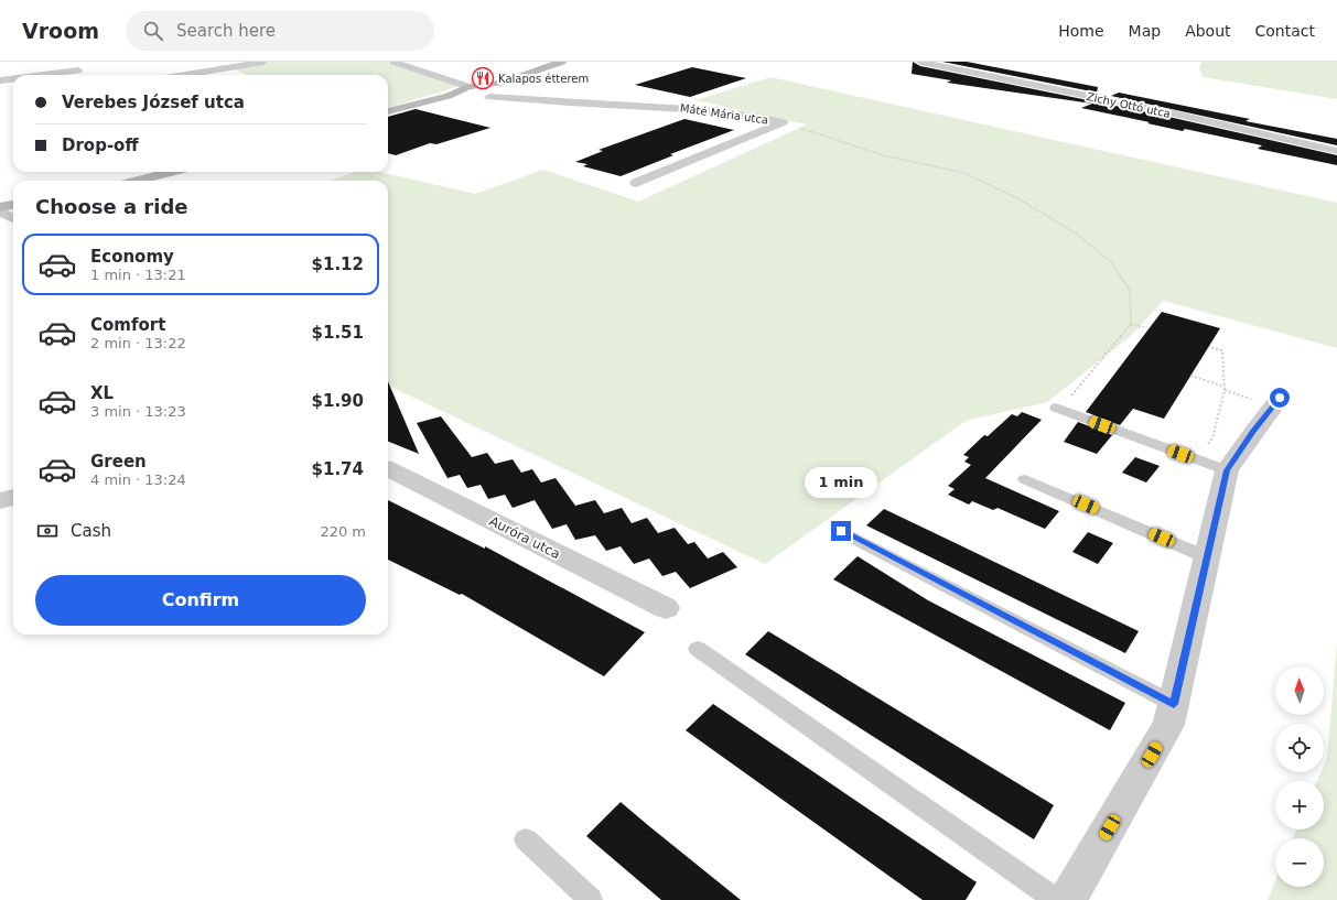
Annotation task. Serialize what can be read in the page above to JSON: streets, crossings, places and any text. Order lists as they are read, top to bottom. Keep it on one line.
{"streets":{"street":["Zichy Ottó utca","Máté Mária utca","Auróra utca"]},"places":{"restaurant":["Kalapos étterem"]},"north":"top","page":{"header":"Vroom","search":"Search here","nav":["Home","Map","About","Contact"],"banner":["Verebes József utca","Drop-off"],"heading":"Choose a ride","list":[{"name":"Economy","note":"1 min · 13:21","value":"$1.12"},{"name":"Comfort","note":"2 min · 13:22","value":"$1.51"},{"name":"XL","note":"3 min · 13:23","value":"$1.90"},{"name":"Green","note":"4 min · 13:24","value":"$1.74"}],"bubble":"1 min","pay":["Cash","220 m"],"buttons":"Confirm","map_buttons":["+","−"]}}
